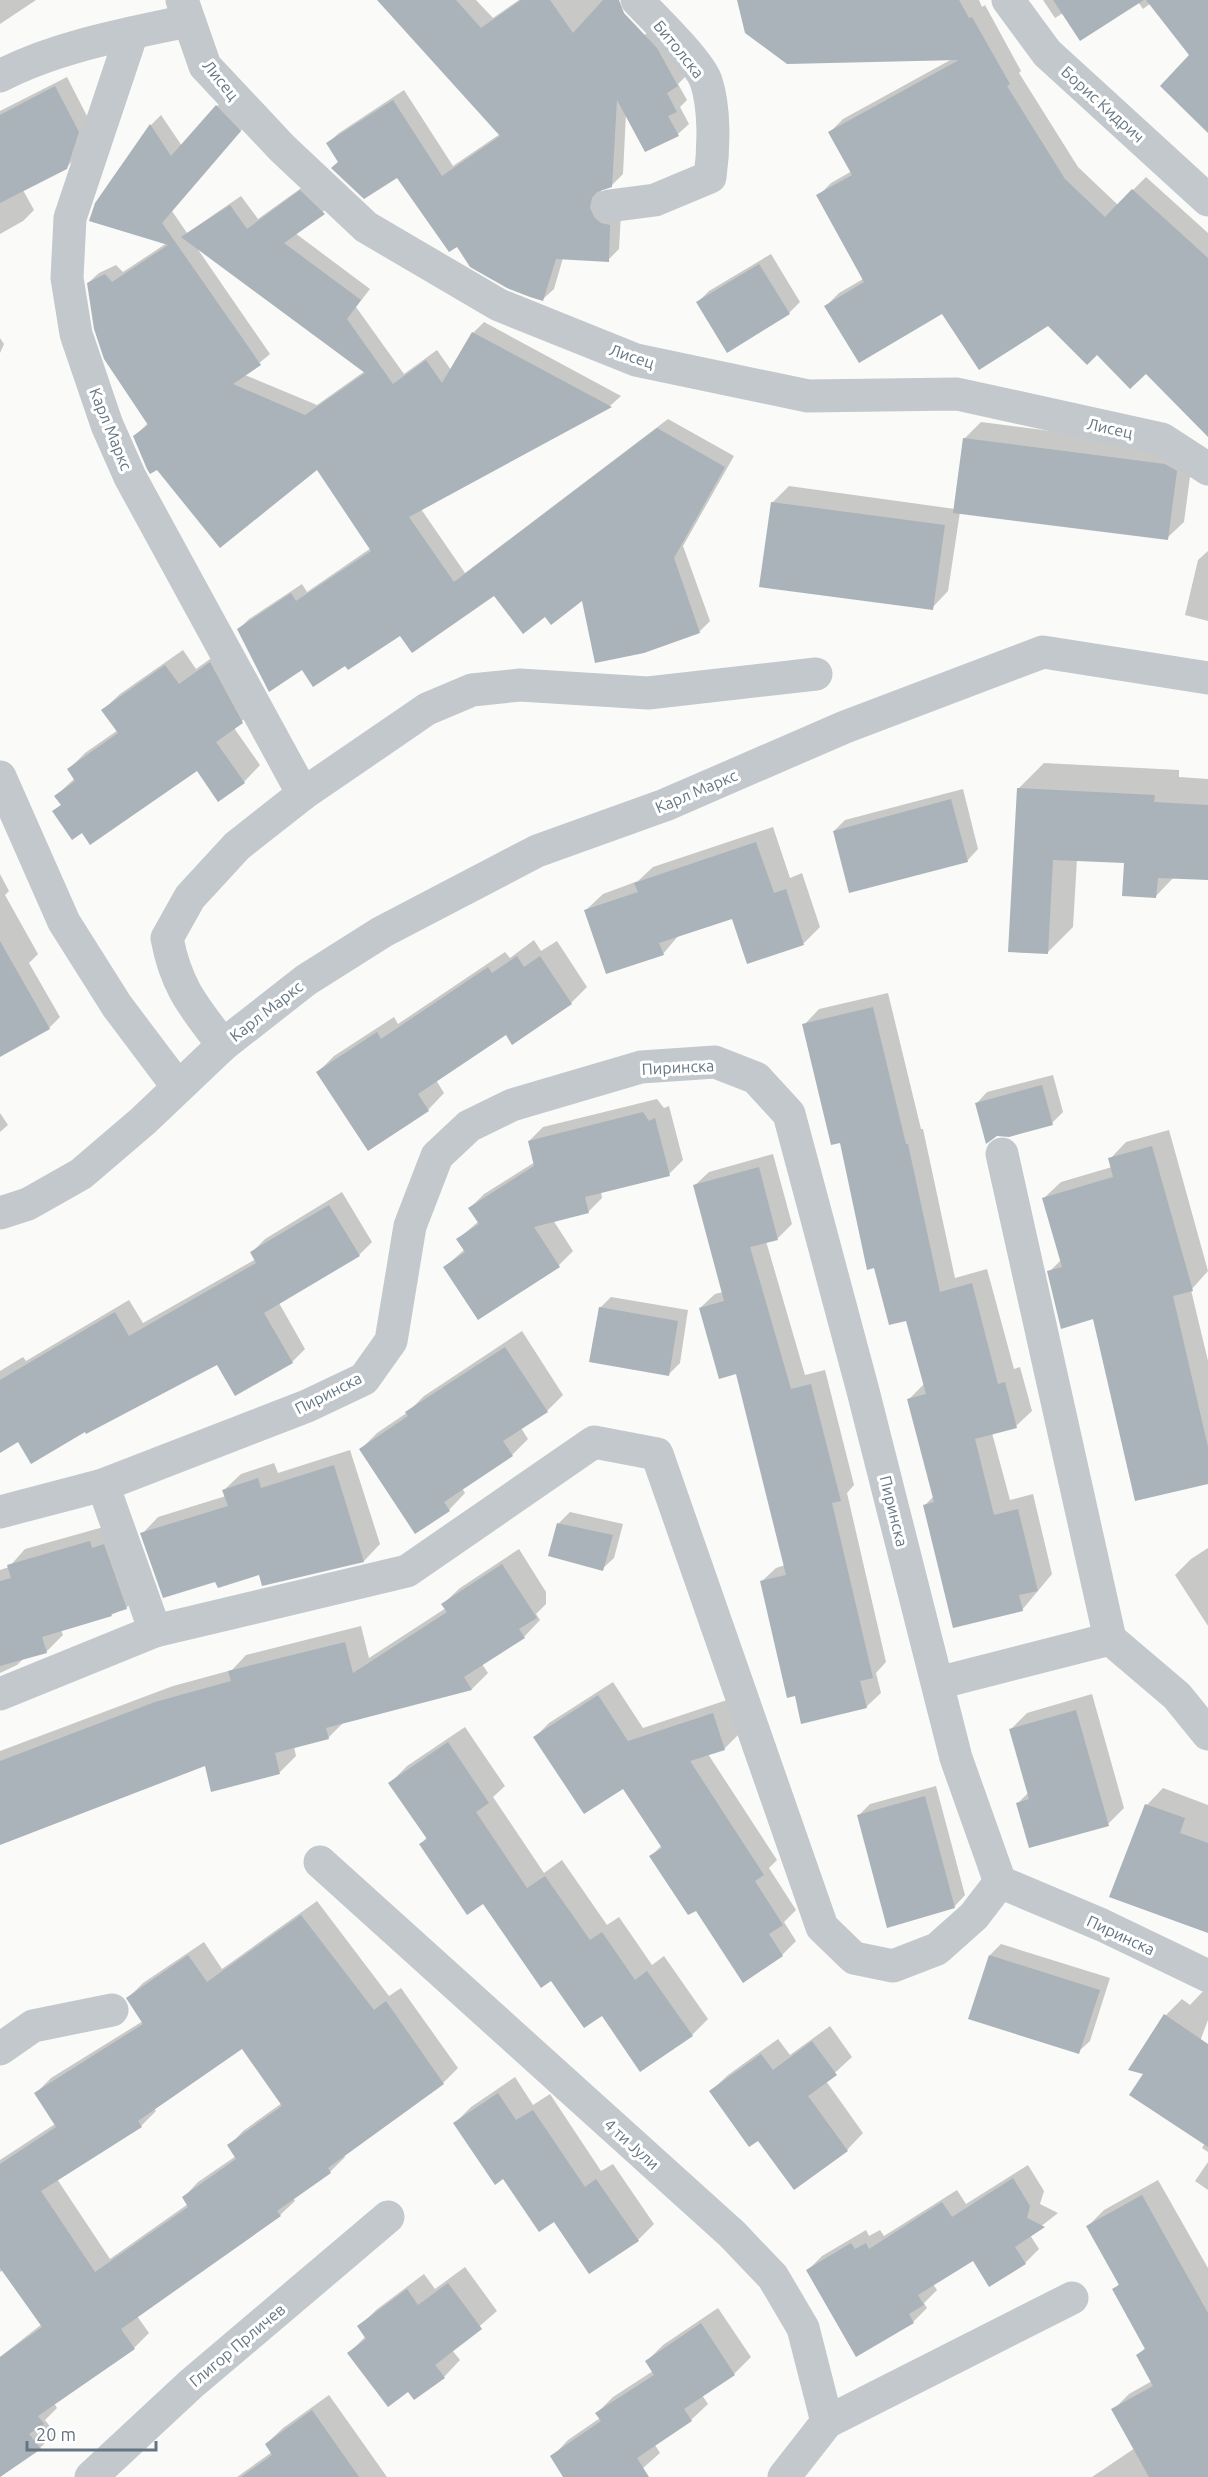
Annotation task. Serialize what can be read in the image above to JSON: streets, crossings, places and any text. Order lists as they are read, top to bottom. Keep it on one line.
{"streets":{"street":["Битолска","Лисец","Борис Кидрич","Карл Маркс","Пиринска","4 ти Јули","Глигор Прличев"]},"scale_bar":"20 m"}
